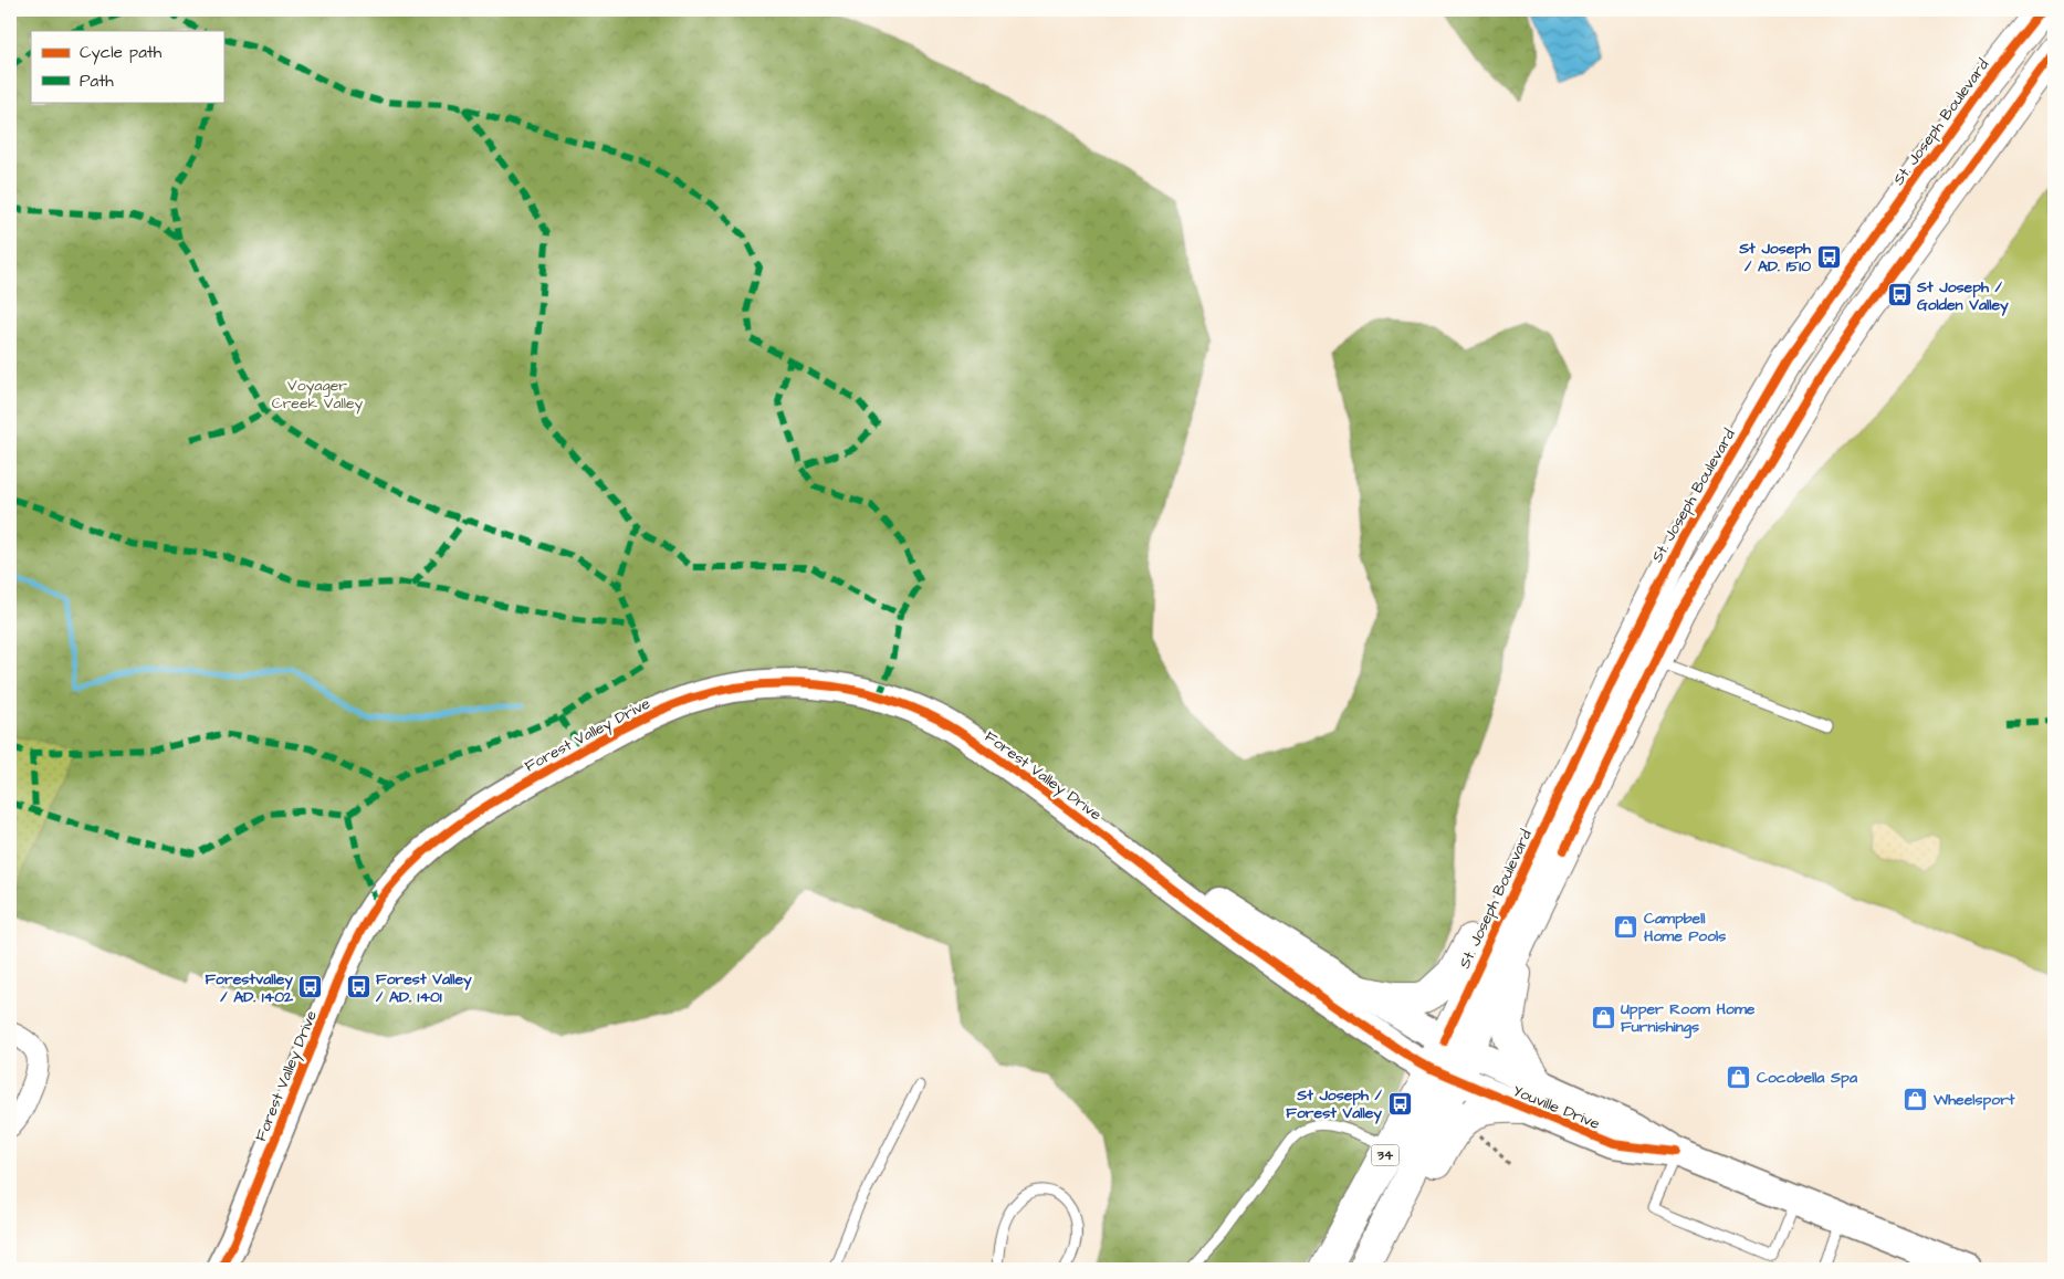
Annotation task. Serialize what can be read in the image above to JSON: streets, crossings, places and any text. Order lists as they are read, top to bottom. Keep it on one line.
{"streets":{"main road":["St. Joseph Boulevard","34"],"street":["Forest Valley Drive","Youville Drive"]},"crossings":[["St. Joseph Boulevard","Forest Valley Drive"],["St. Joseph Boulevard","Youville Drive"],["Forest Valley Drive","Youville Drive"]],"parks":["Voyager Creek Valley"],"places":{"bus stop":["St Joseph / AD. 1510","St Joseph / Golden Valley","Forestvalley / AD. 1402","Forest Valley / AD. 1401","St Joseph / Forest Valley"],"shop":["Campbell Home Pools","Upper Room Home Furnishings","Cocobella Spa","Wheelsport"]},"legend":["Cycle path","Path"]}
